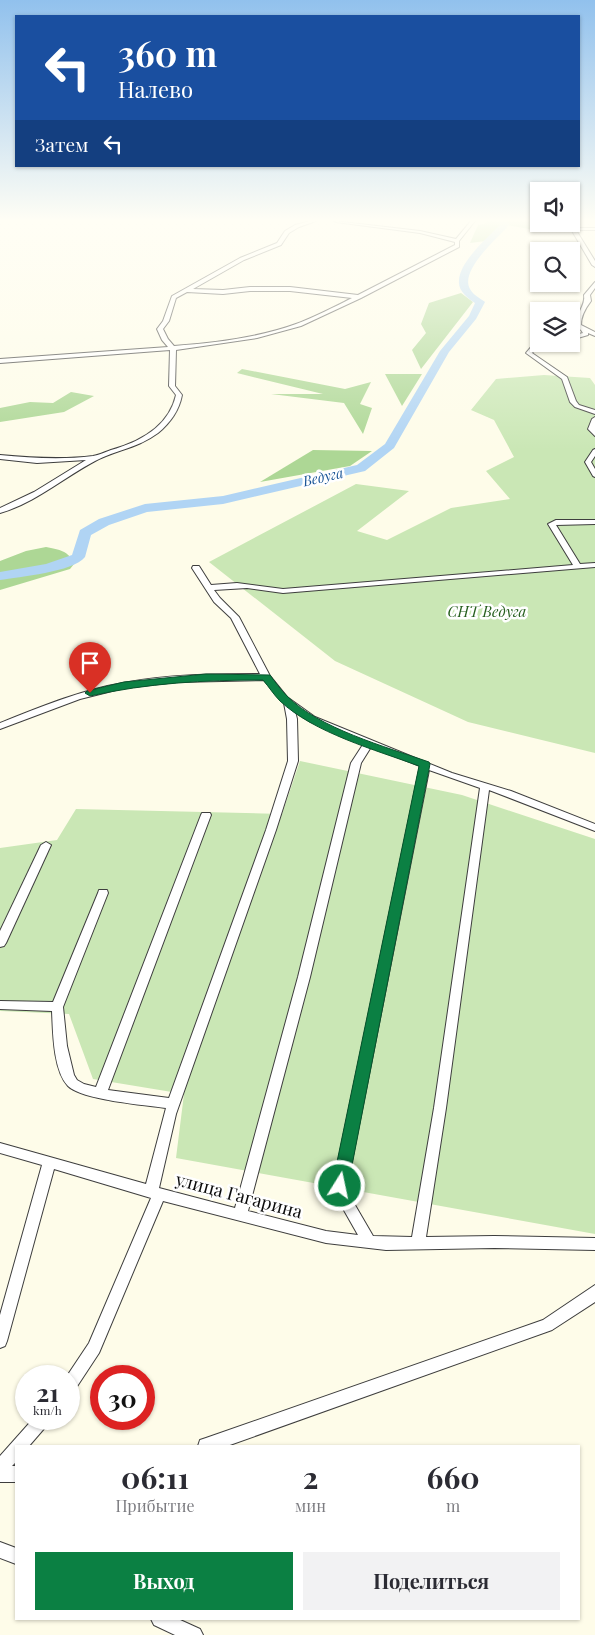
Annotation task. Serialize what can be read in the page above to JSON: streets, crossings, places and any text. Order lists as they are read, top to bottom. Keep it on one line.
{"streets":{"street":["улица Гагарина"]},"water":["Ведуга"],"parks":["СНТ Ведуга"],"page":{"turn":["360 m","Налево"],"then":"Затем","speed":"21 km/h","limit":"30","eta":["06:11","Прибытие","2","мин","660","m"],"buttons":["Выход","Поделиться"]}}
